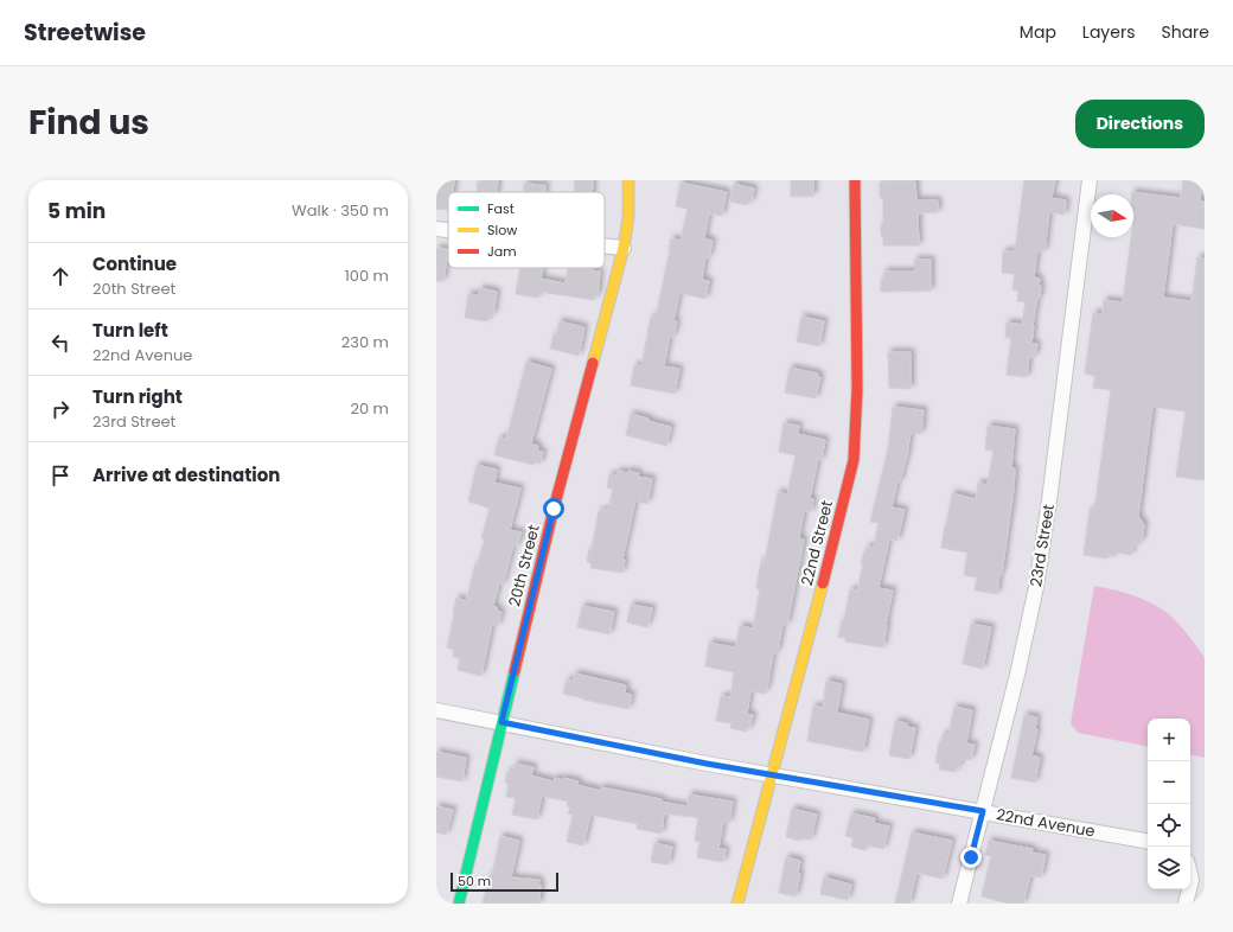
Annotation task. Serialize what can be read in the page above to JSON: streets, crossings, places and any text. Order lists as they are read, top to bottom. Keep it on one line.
{"streets":{"street":["22nd Street","23rd Street","20th Street","22nd Avenue"]},"crossings":[["22nd Street","22nd Avenue"],["23rd Street","22nd Avenue"],["20th Street","22nd Avenue"]],"legend":["Fast","Slow","Jam"],"scale_bar":"50 m","north":"right","page":{"header":"Streetwise","nav":["Map","Layers","Share"],"title":"Find us","buttons":"Directions","heading":["5 min","Walk · 350 m"],"list":[["Continue","20th Street","100 m"],["Turn left","22nd Avenue","230 m"],["Turn right","23rd Street","20 m"],"Arrive at destination"],"map_buttons":["+","−"],"scale":"50 m"}}
